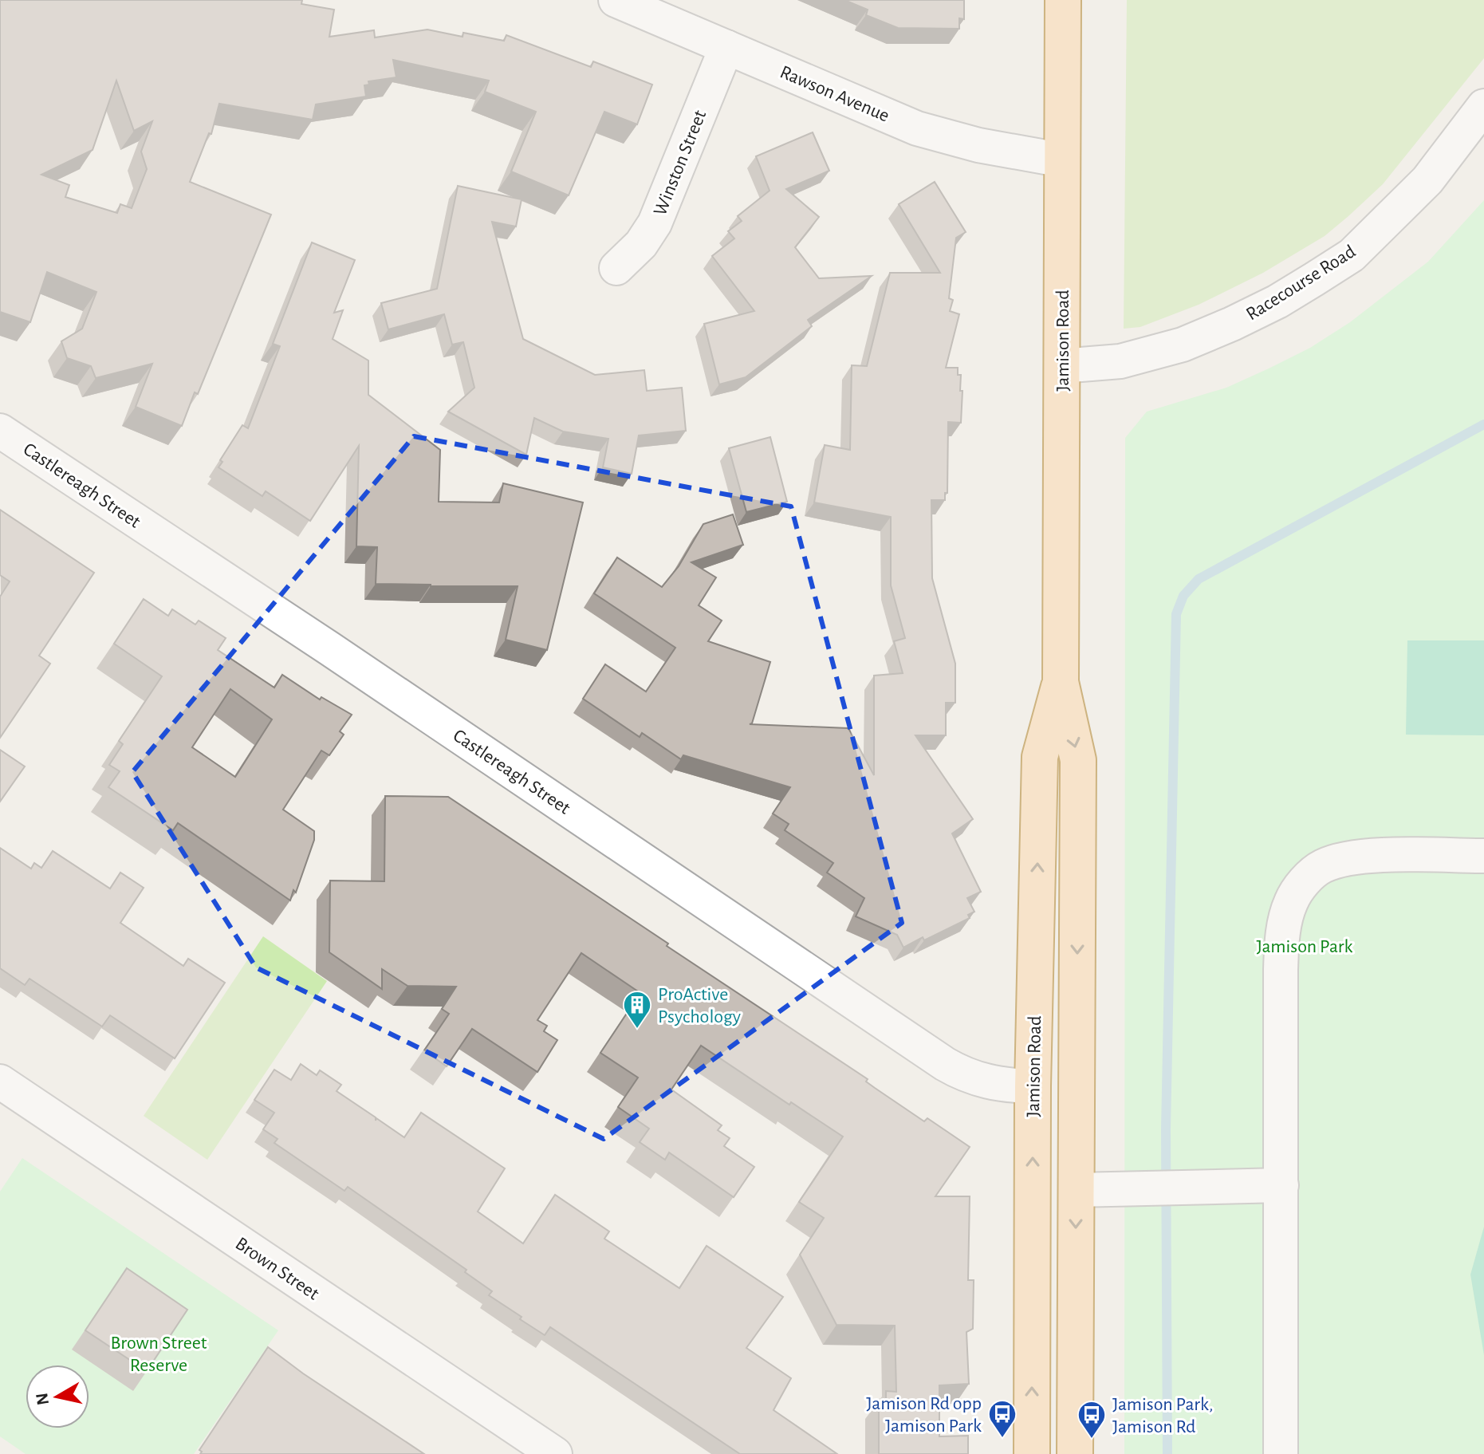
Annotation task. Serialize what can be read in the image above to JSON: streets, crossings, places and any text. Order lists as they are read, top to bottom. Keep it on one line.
{"streets":{"main road":["Jamison Road"],"street":["Rawson Avenue","Winston Street","Racecourse Road","Castlereagh Street","Brown Street"]},"crossings":[["Rawson Avenue","Winston Street"],["Rawson Avenue","Jamison Road"],["Racecourse Road","Jamison Road"],["Jamison Road","Castlereagh Street"]],"parks":["Jamison Park","Brown Street Reserve"],"places":{"building":["ProActive Psychology"],"bus stop":["Jamison Rd opp Jamison Park","Jamison Park, Jamison Rd"]},"north":"left"}
